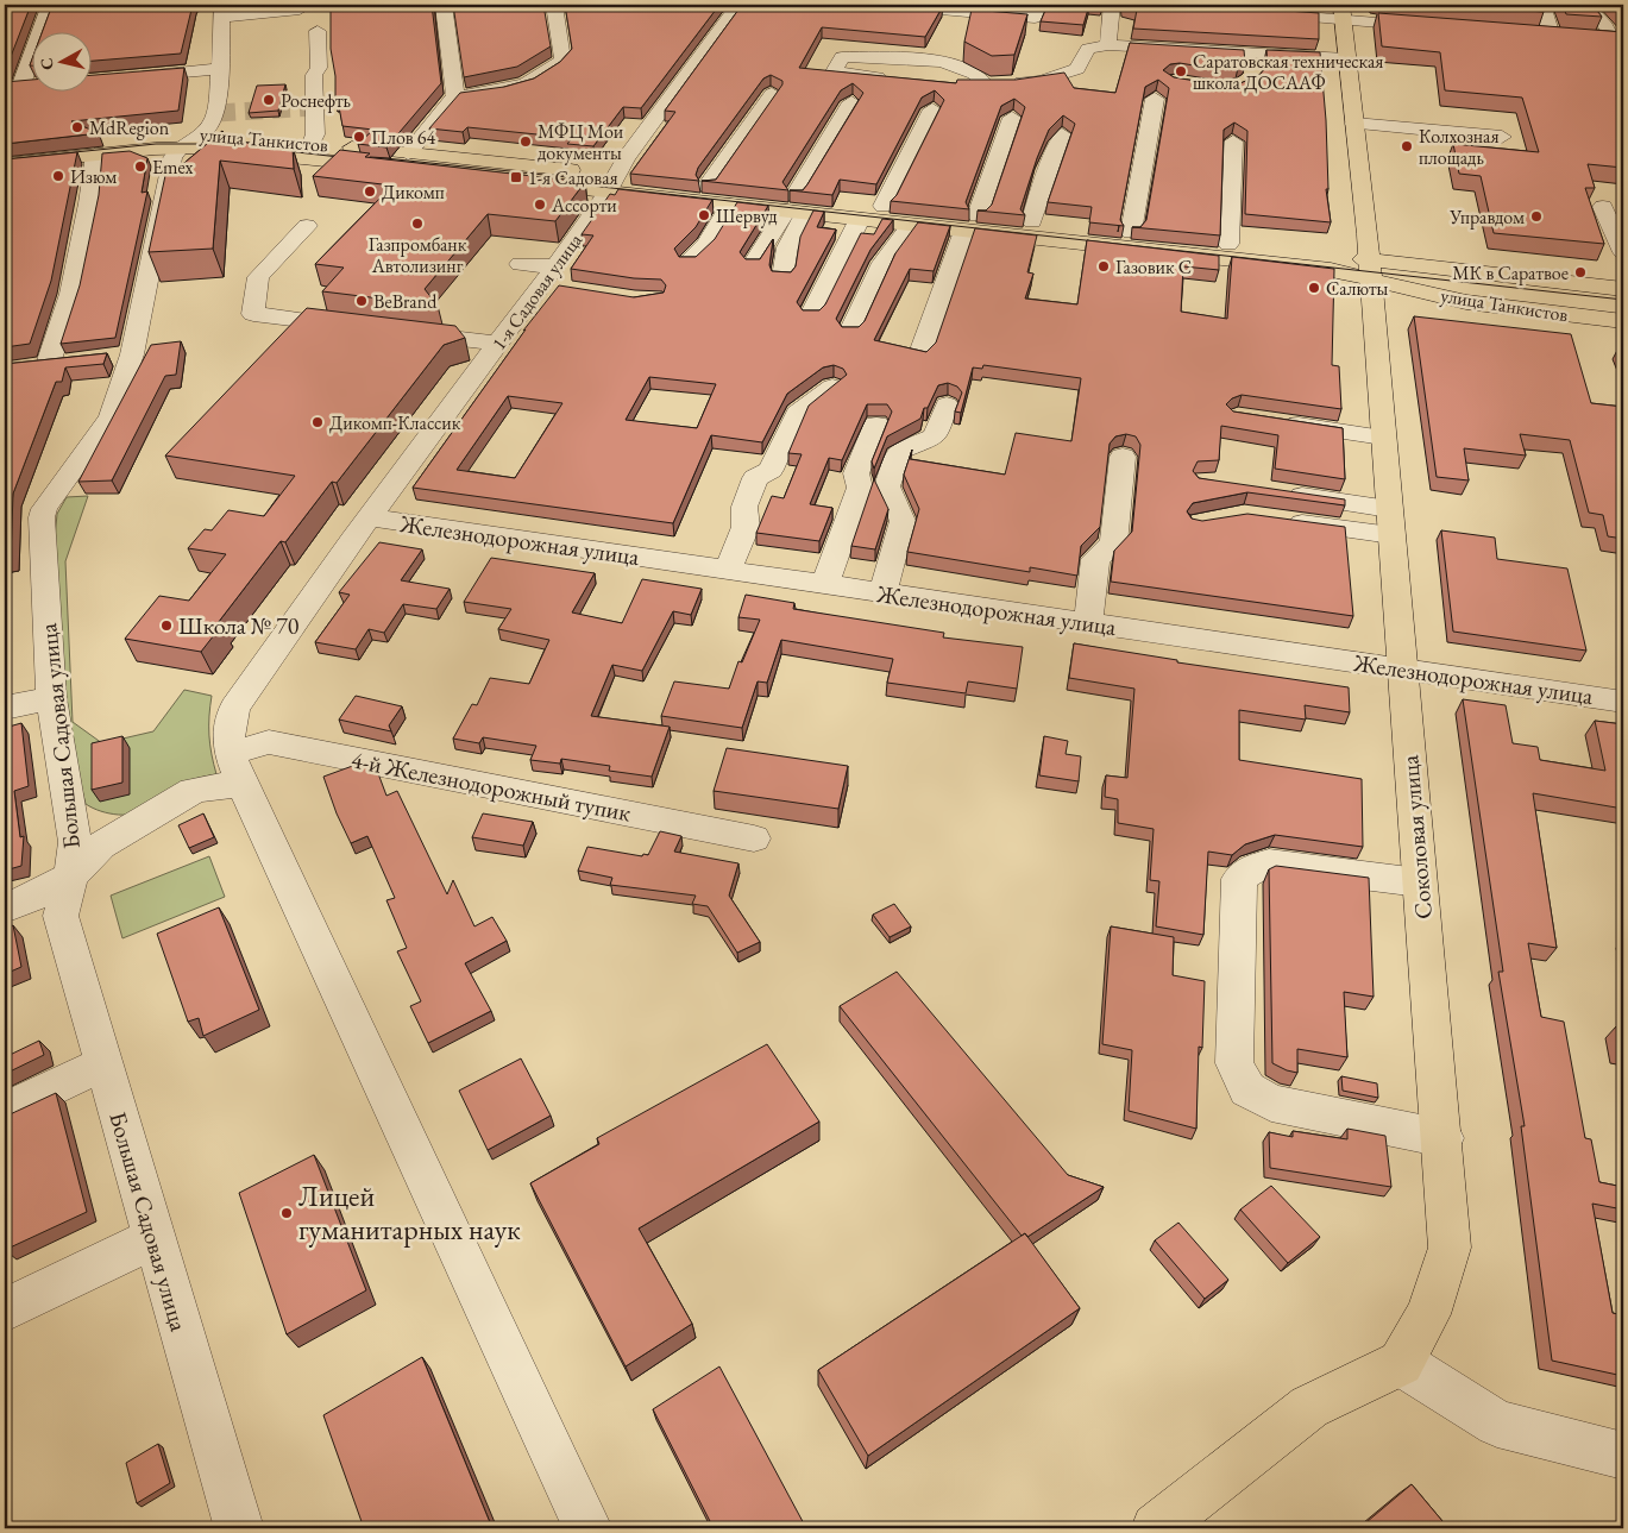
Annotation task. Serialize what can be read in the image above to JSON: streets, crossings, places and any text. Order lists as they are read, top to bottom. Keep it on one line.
{"streets":{"main road":["улица Танкистов","Соколовая улица"],"street":["1-я Садовая улица","Железнодорожная улица","Большая Садовая улица","4-й Железнодорожный тупик"]},"crossings":[["улица Танкистов","1-я Садовая улица"],["улица Танкистов","Большая Садовая улица"],["улица Танкистов","Соколовая улица"],["1-я Садовая улица","Железнодорожная улица"],["Железнодорожная улица","Соколовая улица"],["Большая Садовая улица","4-й Железнодорожный тупик"]],"places":{"other":["Саратовская техническая школа ДОСААФ","Роснефть","MdRegion","Плов 64","МФЦ Мои документы","Колхозная площадь","Emex","Изюм","Дикомп","Ассорти","Шервуд","Управдом","Газпромбанк Автолизинг","Газовик С","МК в Саратвое","Салюты","BeBrand","Дикомп-Классик","Школа № 70","Лицей гуманитарных наук"],"transit":["1-я Садовая"]},"north":"left"}
